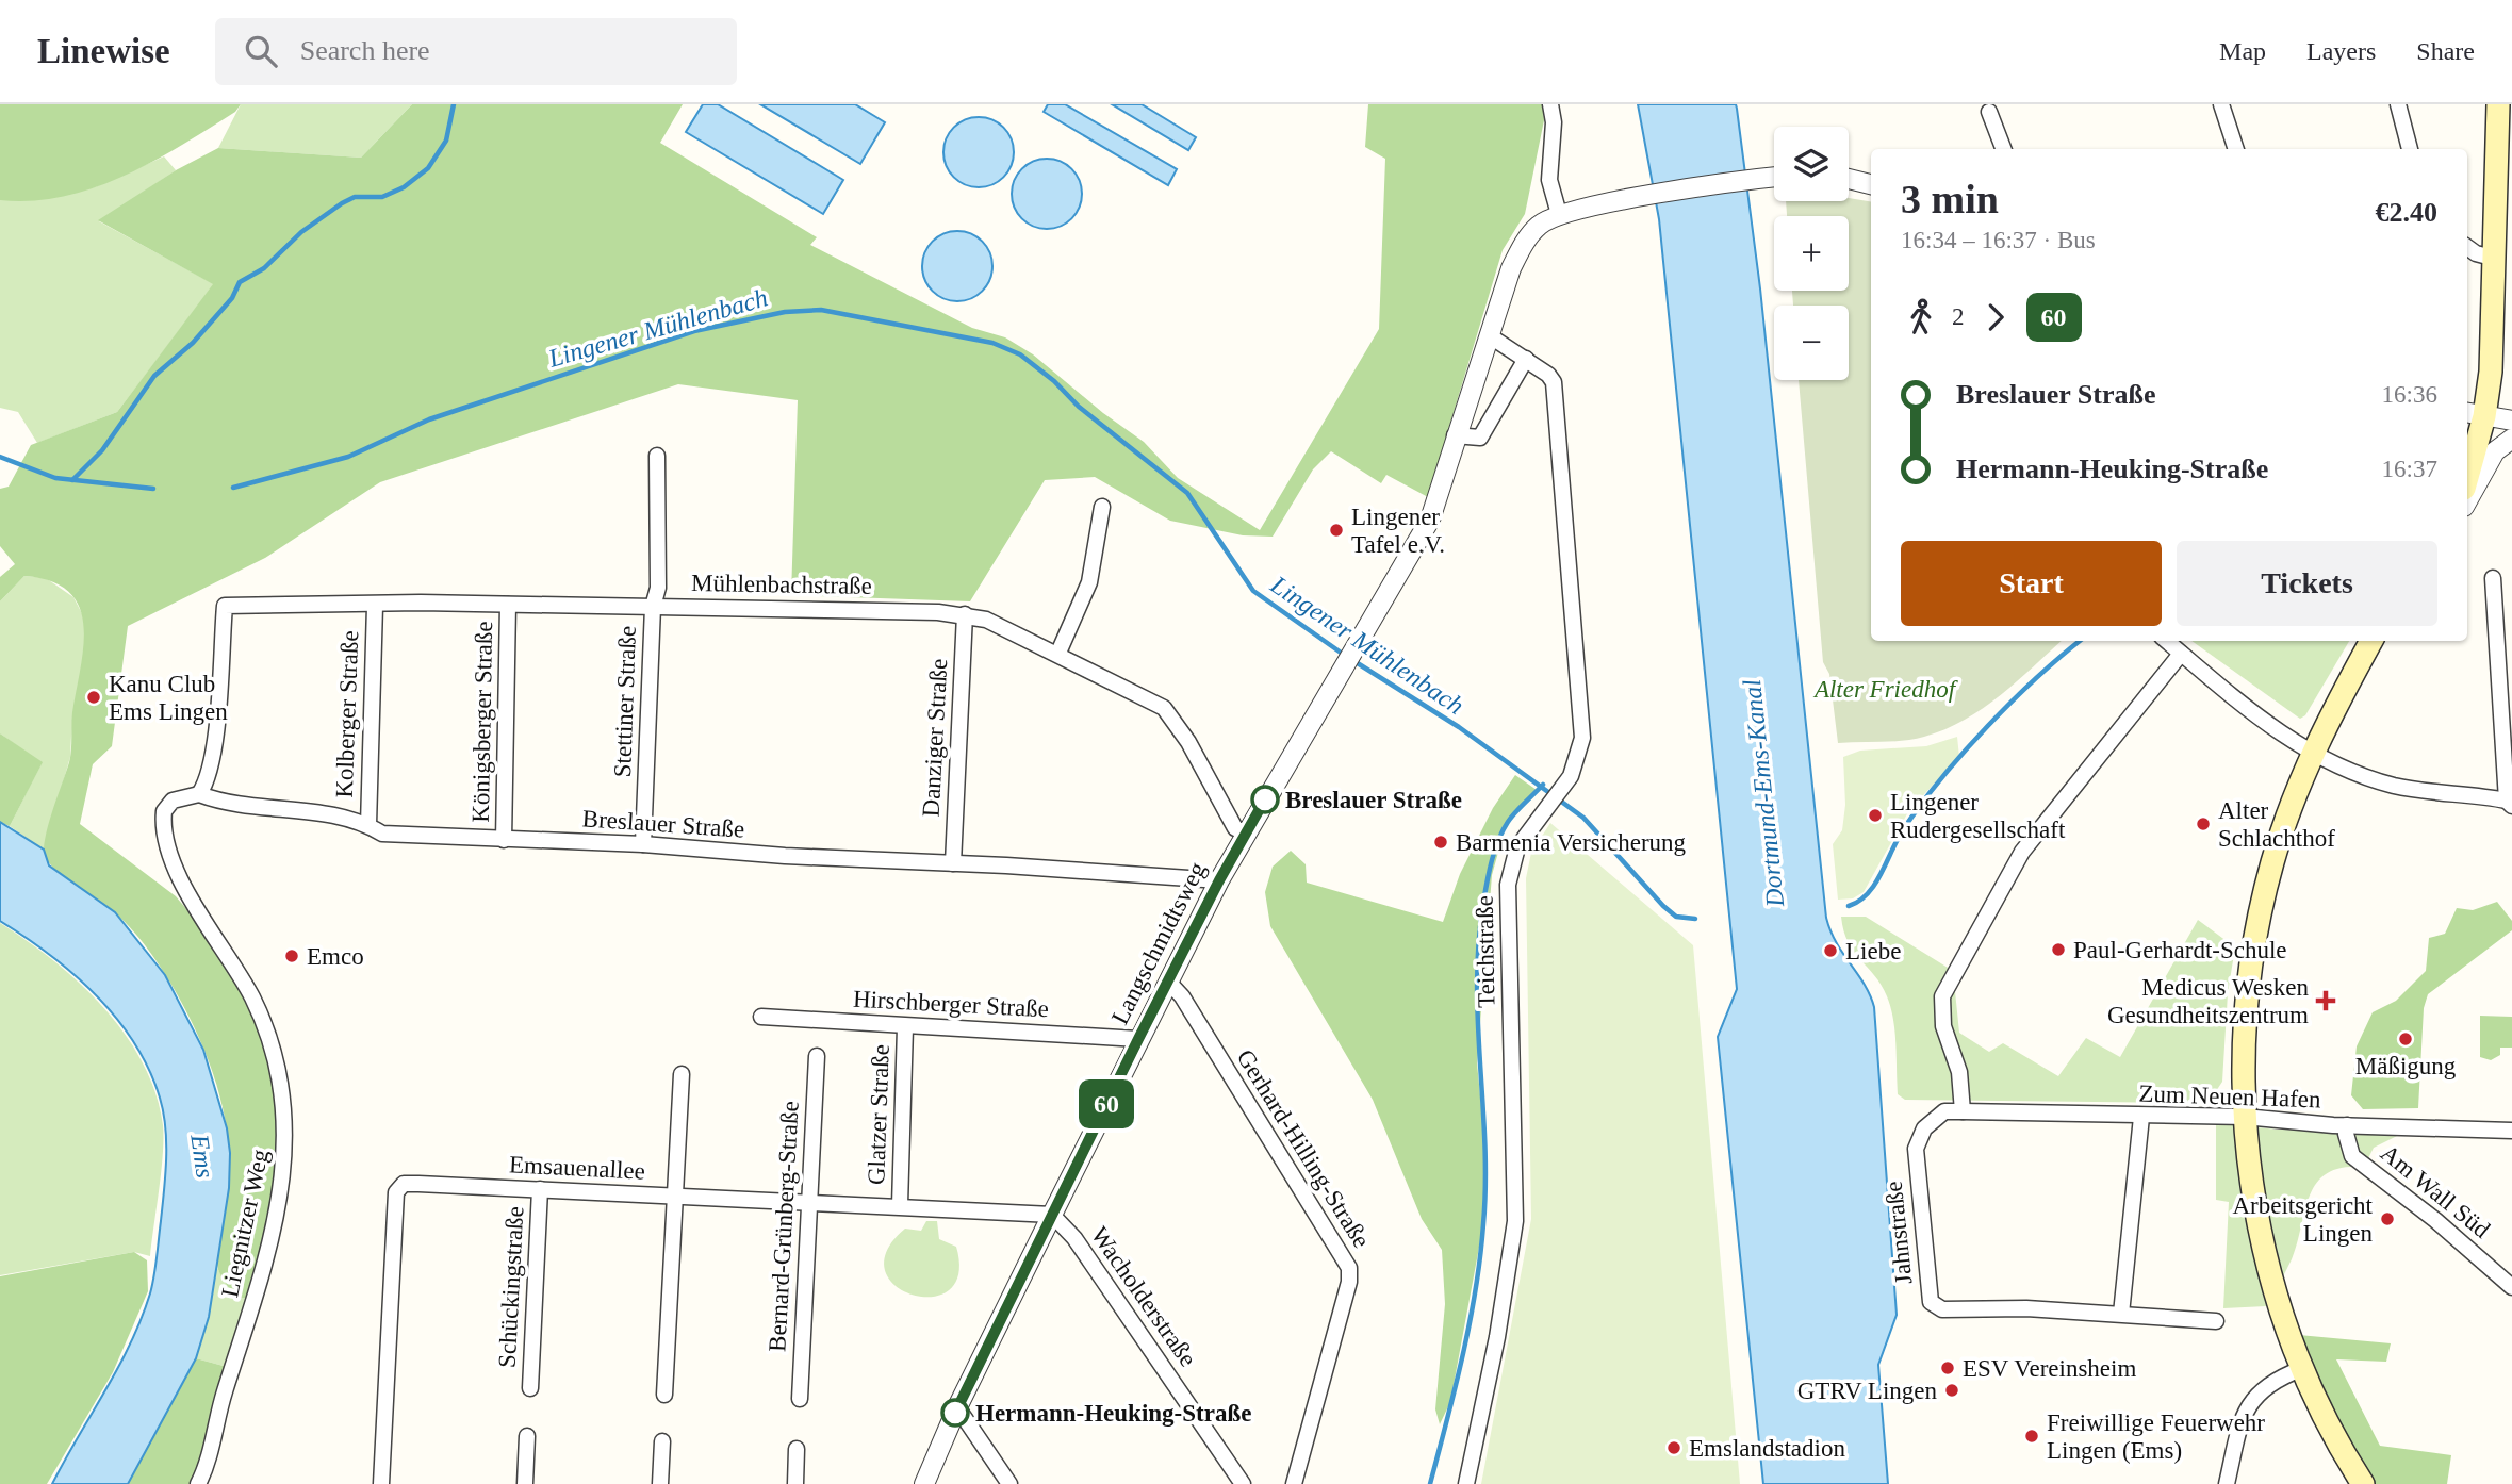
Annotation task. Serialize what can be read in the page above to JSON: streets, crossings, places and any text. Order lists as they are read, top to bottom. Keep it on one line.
{"streets":{"street":["Mühlenbachstraße","Stettiner Straße","Kolberger Straße","Königsberger Straße","Danziger Straße","Breslauer Straße","Langschmidtsweg","Teichstraße","Hirschberger Straße","Zum Neuen Hafen","Glatzer Straße","Gerhard-Hilling-Straße","Emsauenallee","Am Wall Süd","Liegnitzer Weg","Bernard-Grünberg-Straße","Jahnstraße","Schückingstraße","Wacholderstraße"]},"crossings":[["Mühlenbachstraße","Stettiner Straße"],["Mühlenbachstraße","Kolberger Straße"],["Mühlenbachstraße","Königsberger Straße"],["Mühlenbachstraße","Danziger Straße"],["Mühlenbachstraße","Breslauer Straße"],["Mühlenbachstraße","Langschmidtsweg"],["Mühlenbachstraße","Liegnitzer Weg"],["Stettiner Straße","Breslauer Straße"],["Kolberger Straße","Breslauer Straße"],["Königsberger Straße","Breslauer Straße"],["Danziger Straße","Breslauer Straße"],["Breslauer Straße","Langschmidtsweg"],["Breslauer Straße","Liegnitzer Weg"],["Langschmidtsweg","Teichstraße"],["Langschmidtsweg","Hirschberger Straße"],["Langschmidtsweg","Gerhard-Hilling-Straße"],["Langschmidtsweg","Emsauenallee"],["Langschmidtsweg","Wacholderstraße"],["Hirschberger Straße","Glatzer Straße"],["Zum Neuen Hafen","Am Wall Süd"],["Zum Neuen Hafen","Jahnstraße"],["Glatzer Straße","Emsauenallee"],["Emsauenallee","Bernard-Grünberg-Straße"],["Emsauenallee","Schückingstraße"],["Emsauenallee","Wacholderstraße"]],"water":["Lingener Mühlenbach","Dortmund-Ems-Kanal","Ems"],"parks":["Alter Friedhof"],"places":{"other":["Lingener Tafel e.V.","Kanu Club Ems Lingen","Breslauer Straße","Lingener Rudergesellschaft","Alter Schlachthof","Barmenia Versicherung","Paul-Gerhardt-Schule","Liebe","Emco","Mäßigung","Arbeitsgericht Lingen","ESV Vereinsheim","GTRV Lingen","Hermann-Heuking-Straße","Freiwillige Feuerwehr Lingen (Ems)","Emslandstadion"],"health":["Medicus Wesken Gesundheitszentrum"]},"lines":["bus line 60"],"page":{"header":"Linewise","search":"Search here","nav":["Map","Layers","Share"],"on_map":"60","map_buttons":["+","−"],"heading":["3 min","16:34 – 16:37 · Bus","€2.40"],"legs":["2","60"],"list":[{"name":"Breslauer Straße","value":"16:36"},{"name":"Hermann-Heuking-Straße","value":"16:37"}],"buttons":["Start","Tickets"]}}
